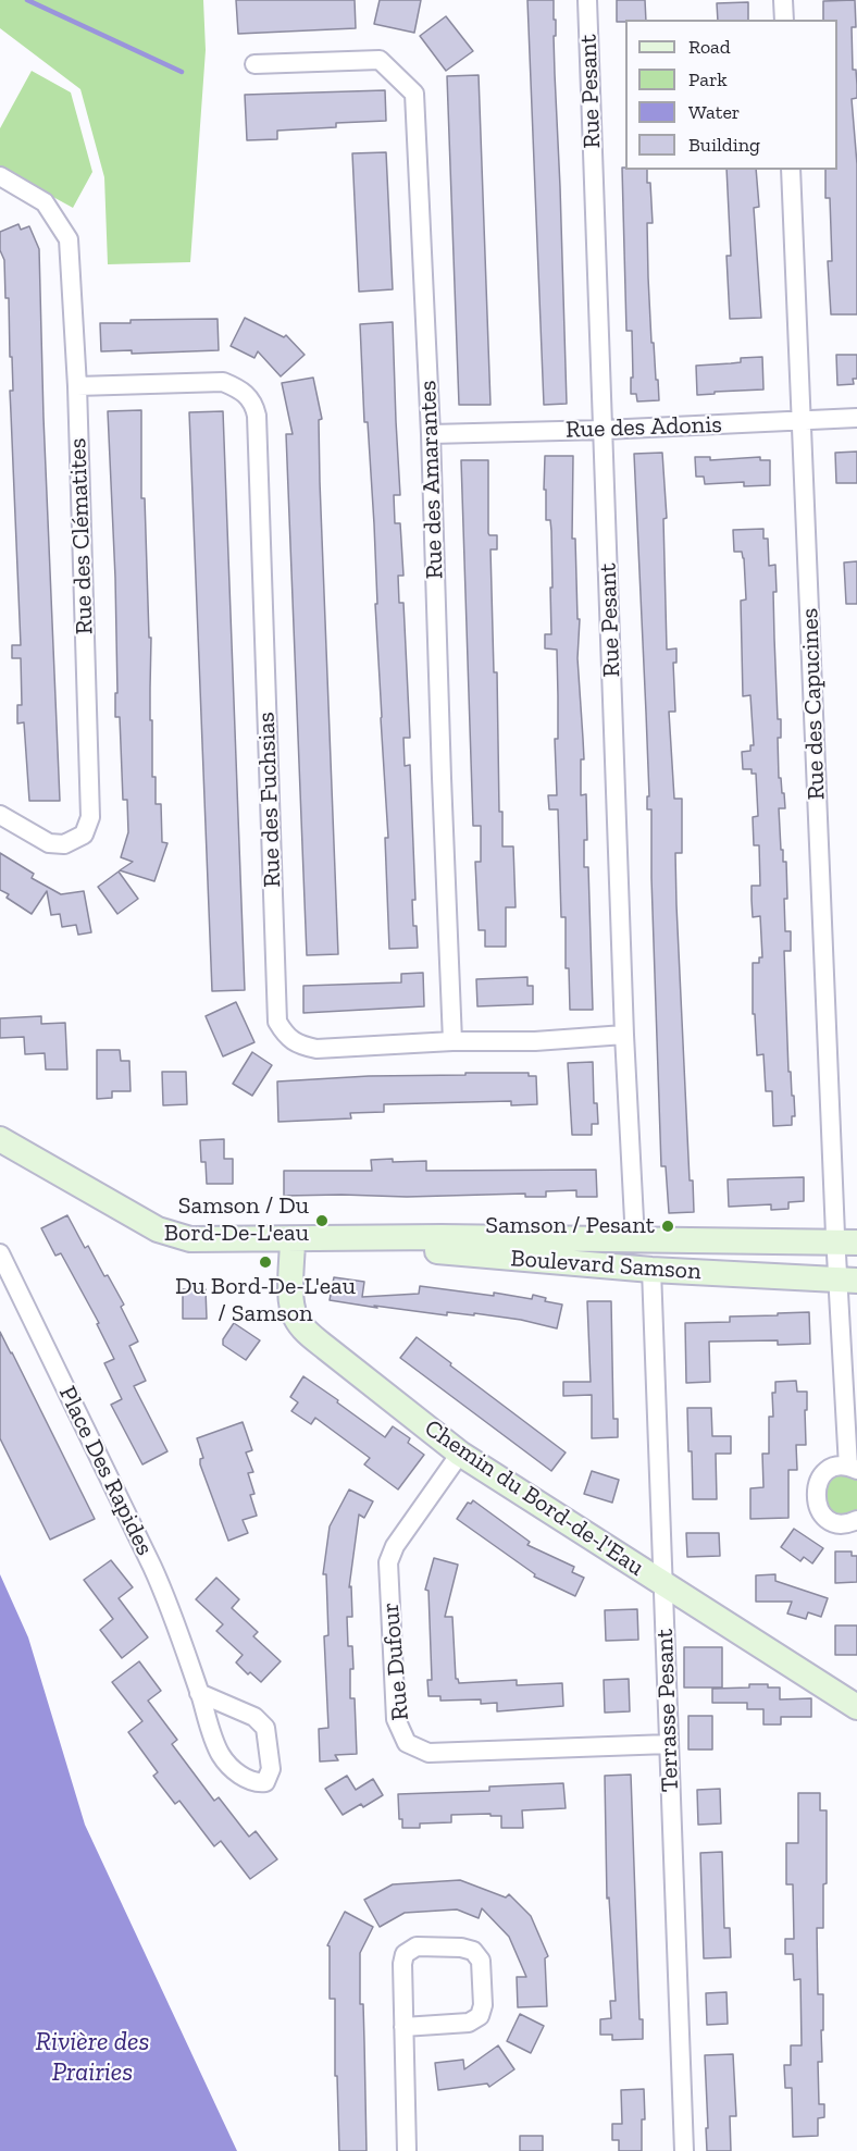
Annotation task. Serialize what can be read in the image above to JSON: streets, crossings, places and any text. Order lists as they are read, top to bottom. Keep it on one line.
{"streets":{"street":["Rue Pesant","Rue des Adonis","Rue des Amarantes","Rue des Clématites","Rue des Capucines","Rue des Fuchsias","Boulevard Samson","Place Des Rapides","Chemin du Bord-de-l'Eau","Rue Dufour","Terrasse Pesant"]},"crossings":[["Rue Pesant","Rue des Adonis"],["Rue Pesant","Rue des Fuchsias"],["Rue Pesant","Boulevard Samson"],["Rue des Adonis","Rue des Amarantes"],["Rue des Adonis","Rue des Capucines"],["Rue des Amarantes","Rue des Fuchsias"],["Rue des Clématites","Rue des Fuchsias"],["Rue des Capucines","Boulevard Samson"],["Boulevard Samson","Chemin du Bord-de-l'Eau"],["Boulevard Samson","Terrasse Pesant"],["Chemin du Bord-de-l'Eau","Rue Dufour"],["Chemin du Bord-de-l'Eau","Terrasse Pesant"],["Rue Dufour","Terrasse Pesant"]],"water":["Rivière des Prairies"],"places":["Samson / Du Bord-De-L'eau","Samson / Pesant","Du Bord-De-L'eau / Samson"],"legend":["Road","Park","Water","Building"]}
